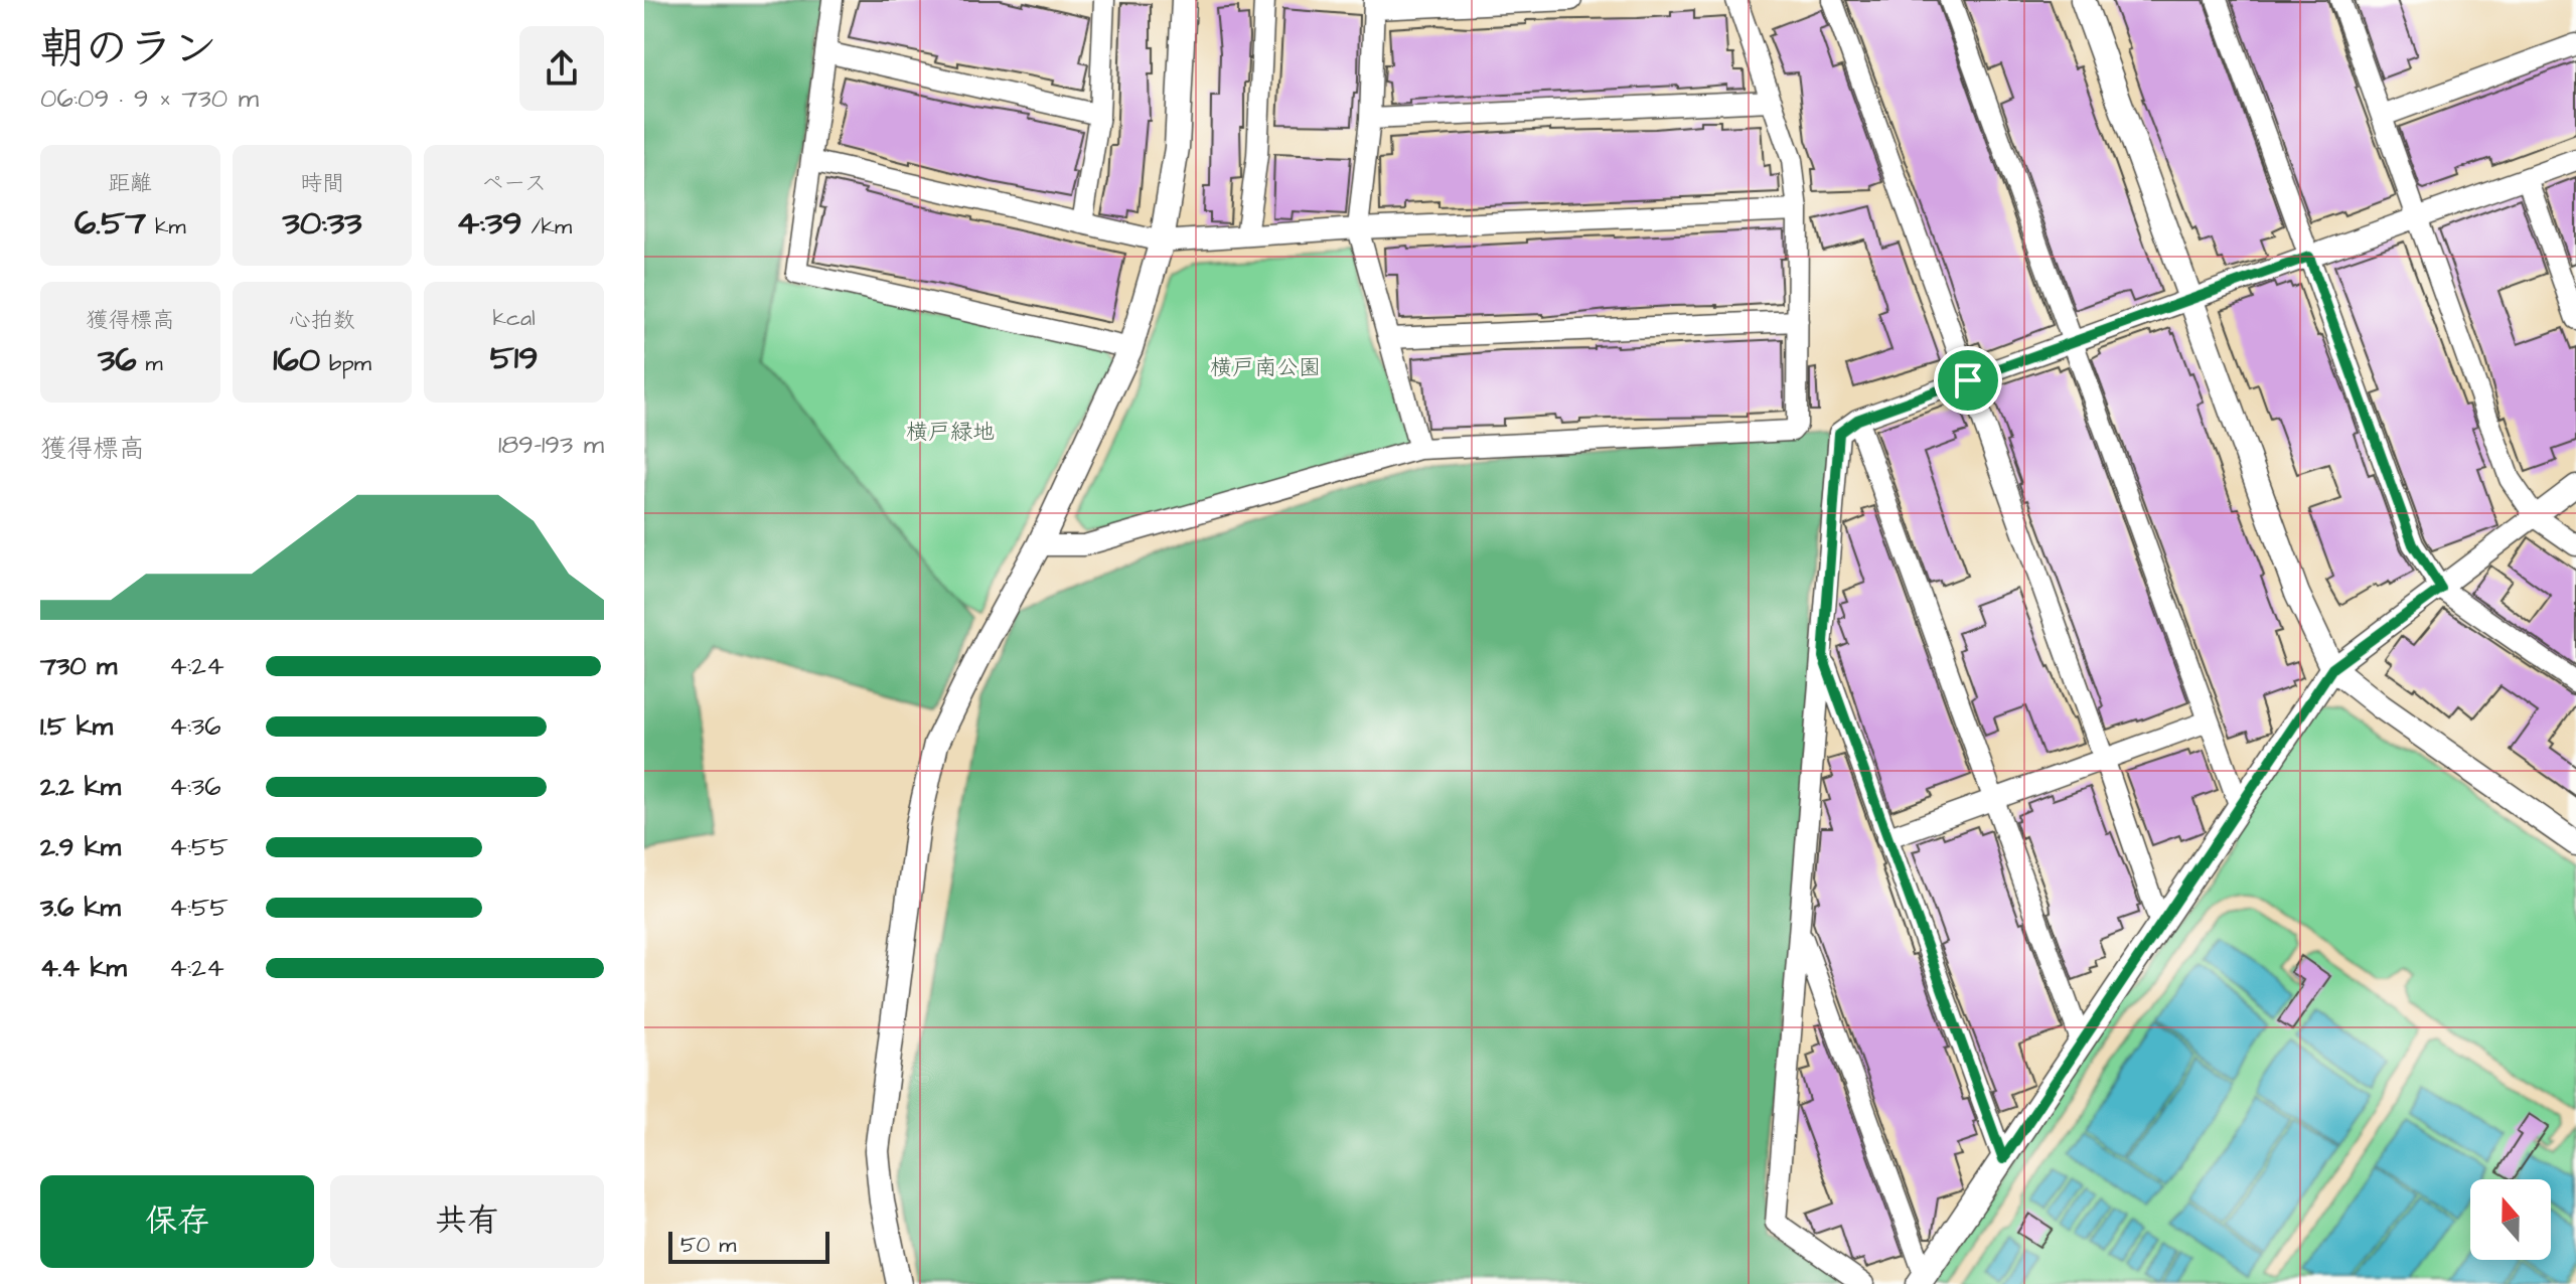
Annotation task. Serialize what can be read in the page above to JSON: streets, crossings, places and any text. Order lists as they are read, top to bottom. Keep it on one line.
{"parks":["横戸南公園","横戸緑地"],"scale_bar":"50 m","north":"top","page":{"heading":["朝のラン","06:09 · 9 × 730 m"],"stats":[["距離","6.57 km"],["時間","30:33"],["ペース","4:39 /km"],["獲得標高","36 m"],["心拍数","160 bpm"],["kcal","519"]],"chart":["獲得標高","189–193 m"],"list":[{"name":"730 m","note":"4:24"},{"name":"1.5 km","note":"4:36"},{"name":"2.2 km","note":"4:36"},{"name":"2.9 km","note":"4:55"},{"name":"3.6 km","note":"4:55"},{"name":"4.4 km","note":"4:24"}],"buttons":["保存","共有"],"scale":"50 m"}}
